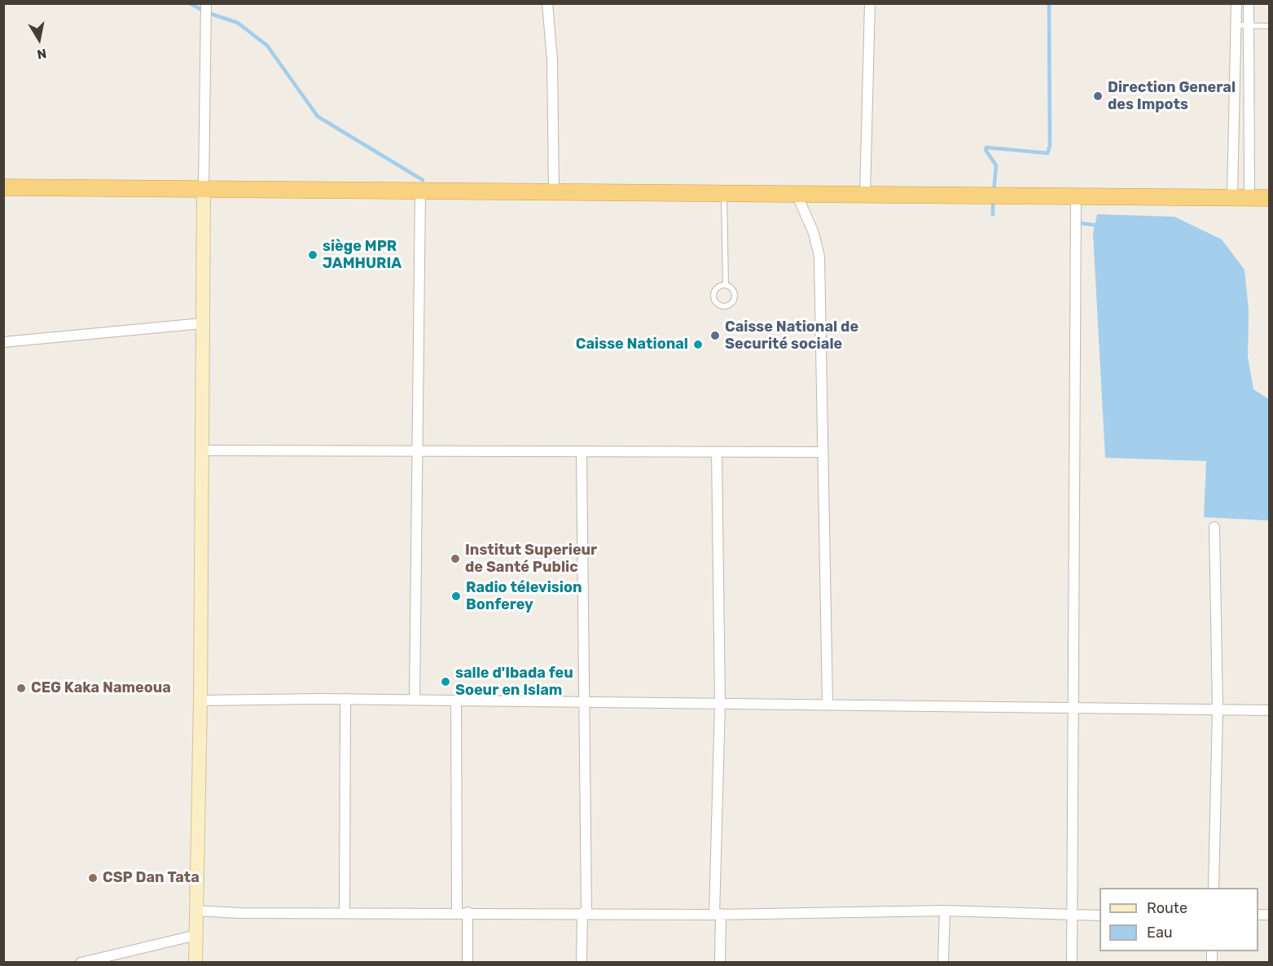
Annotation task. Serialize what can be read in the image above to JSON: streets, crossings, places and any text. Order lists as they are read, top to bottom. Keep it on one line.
{"places":["Direction General des Impots","siège MPR JAMHURIA","Caisse National de Securité sociale","Caisse National","Institut Superieur de Santé Public","Radio télevision Bonferey","salle d'Ibada feu Soeur en Islam","CEG Kaka Nameoua","CSP Dan Tata"],"legend":["Route","Eau"],"north":"bottom"}
